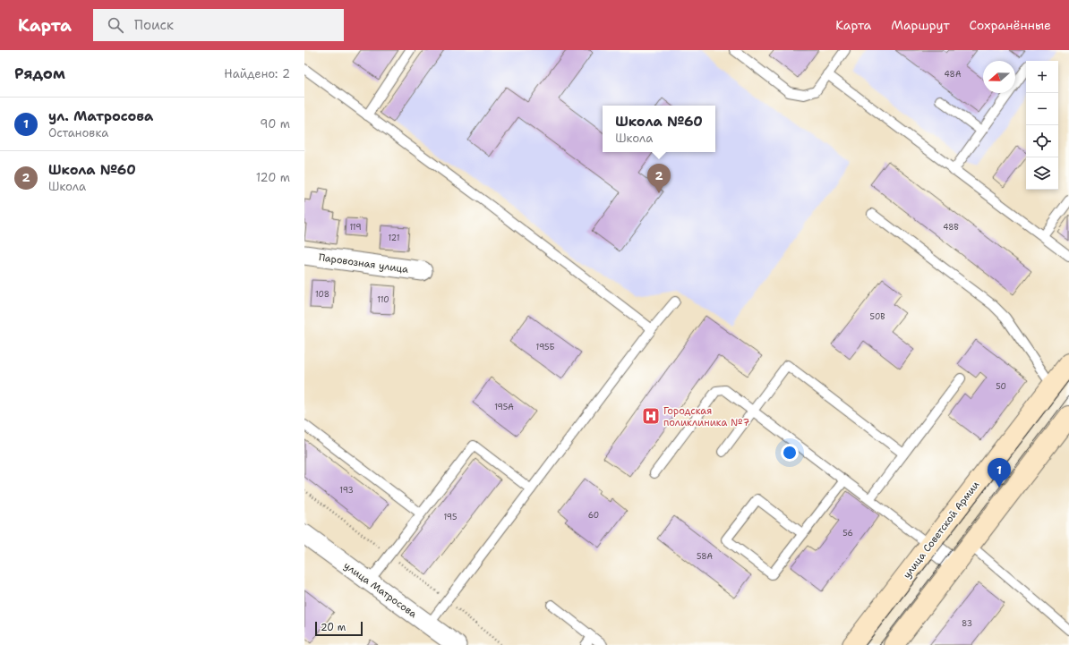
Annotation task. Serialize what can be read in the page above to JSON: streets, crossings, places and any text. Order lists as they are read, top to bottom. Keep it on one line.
{"streets":{"main road":["улица Советской Армии"],"street":["Паровозная улица","улица Матросова"]},"places":{"hospital":["Городская поликлиника №7"]},"house_numbers":["48А","119","48В","121","108","110","50В","195Б","50","195А","193","60","195","56","58А","83"],"scale_bar":"20 m","north":"left","page":{"header":"Карта","search":"Поиск","nav":["Карта","Маршрут","Сохранённые"],"heading":["Рядом","Найдено: 2"],"map_buttons":["+","−"],"list":[{"mark":"1","name":"ул. Матросова","note":"Остановка","value":"90 m"},{"mark":"2","name":"Школа №60","note":"Школа","value":"120 m"}],"popup":["Школа №60","Школа"],"pins":["2","1"],"scale":"20 m"}}
